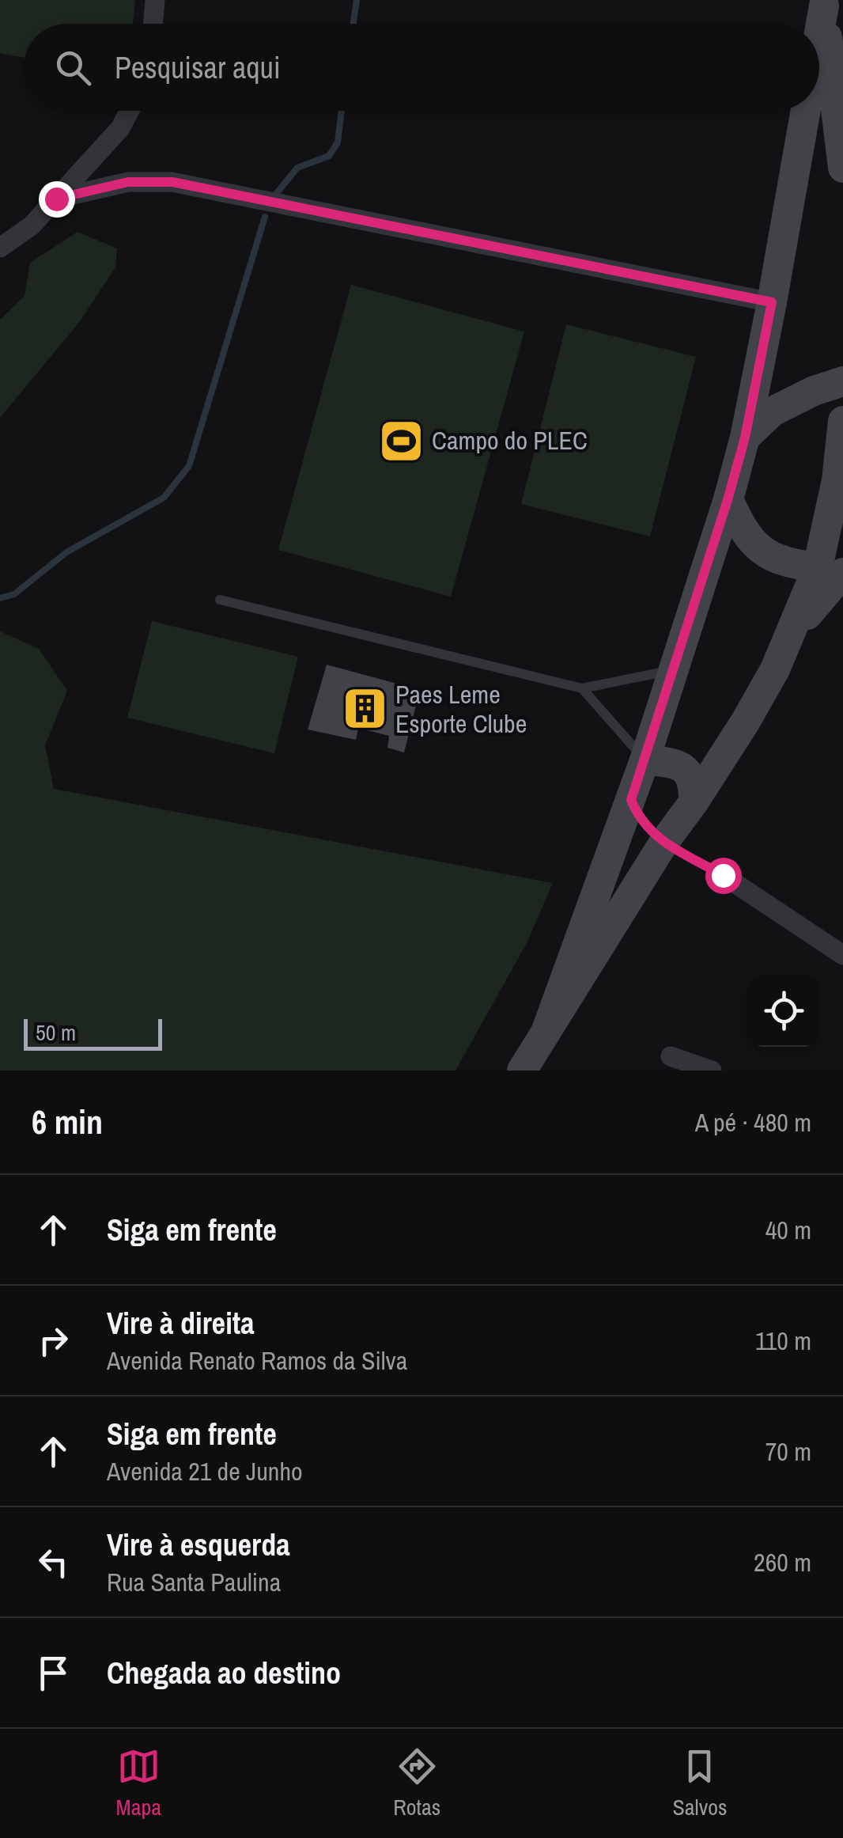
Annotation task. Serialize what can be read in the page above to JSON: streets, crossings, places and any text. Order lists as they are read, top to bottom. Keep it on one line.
{"places":{"sports":["Campo do PLEC"],"building":["Paes Leme Esporte Clube"]},"scale_bar":"50 m","page":{"search":"Pesquisar aqui","scale":"50 m","heading":["6 min","A pé · 480 m"],"list":[["Siga em frente","40 m"],["Vire à direita","Avenida Renato Ramos da Silva","110 m"],["Siga em frente","Avenida 21 de Junho","70 m"],["Vire à esquerda","Rua Santa Paulina","260 m"],"Chegada ao destino"],"nav":["Mapa","Rotas","Salvos"]}}
